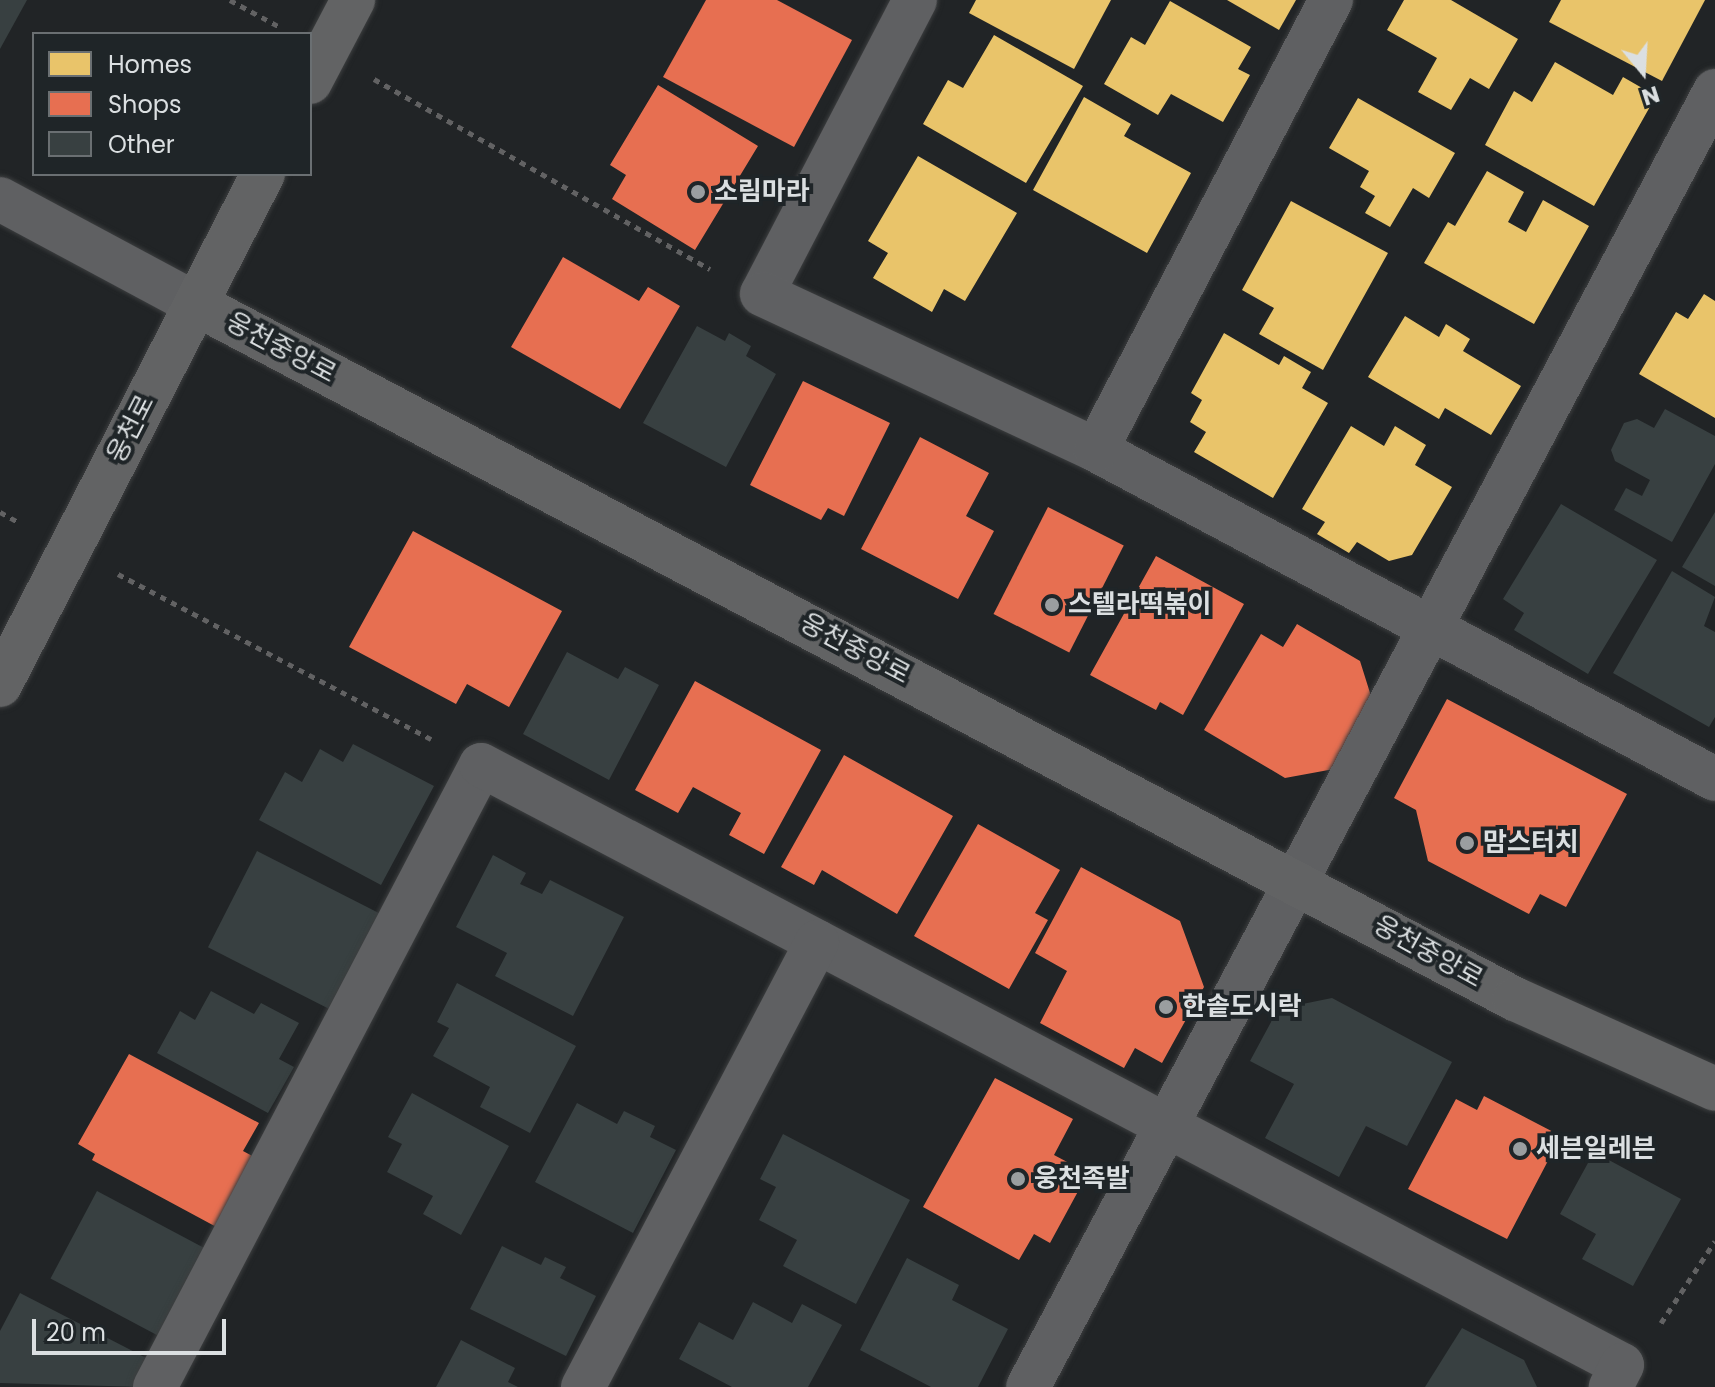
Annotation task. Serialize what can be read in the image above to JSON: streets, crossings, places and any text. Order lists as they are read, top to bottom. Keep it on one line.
{"streets":{"street":["웅천중앙로","웅천로"]},"crossings":[["웅천중앙로","웅천로"]],"places":["소림마라","스텔라떡볶이","맘스터치","한솥도시락","세븐일레븐","웅천족발"],"legend":["Homes","Shops","Other"],"scale_bar":"20 m","north":"bottom"}
